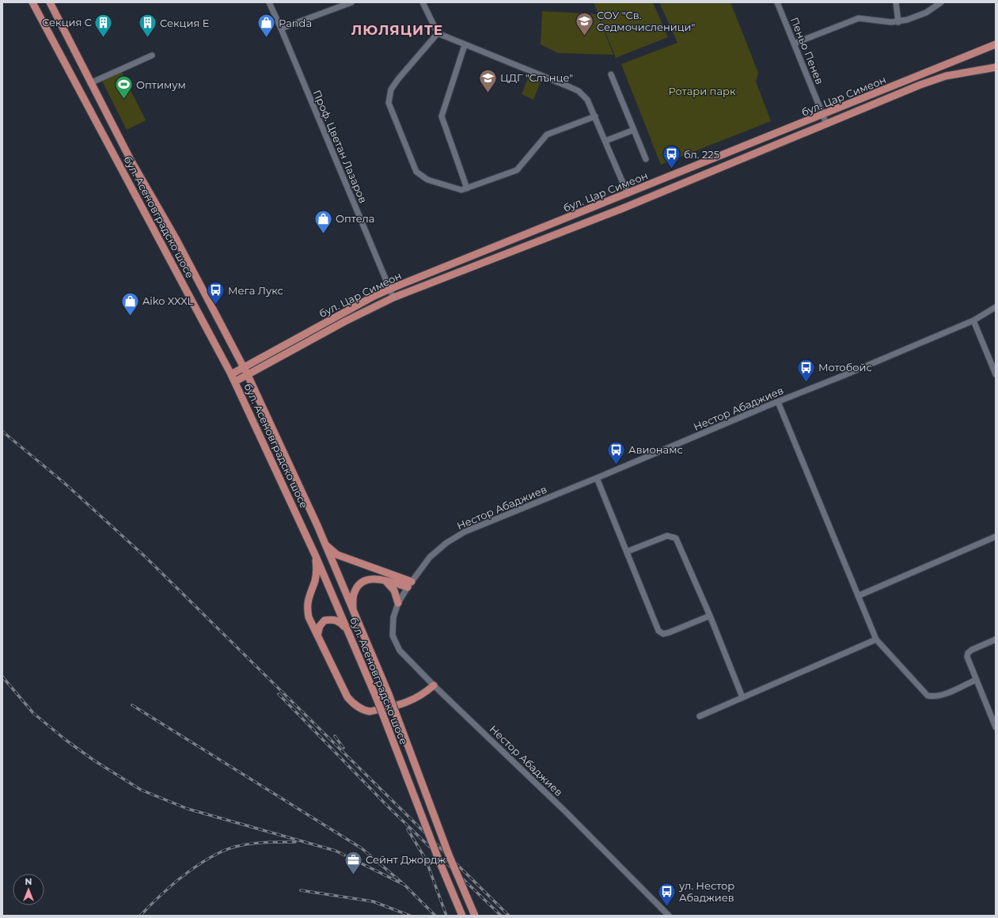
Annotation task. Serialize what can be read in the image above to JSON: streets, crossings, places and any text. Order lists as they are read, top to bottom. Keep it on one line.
{"streets":{"main road":["бул. Цар Симеон","бул. Асеновградско шосе"],"street":["Пеньо Пенев","Проф. Цветан Лазаров","Нестор Абаджиев"]},"crossings":[["Пеньо Пенев","бул. Цар Симеон"],["бул. Цар Симеон","Проф. Цветан Лазаров"],["бул. Цар Симеон","бул. Асеновградско шосе"]],"districts":["ЛЮЛЯЦИТЕ"],"parks":["Ротари парк"],"places":{"school or university":["СОУ \"Св. Седмочисленици\"","ЦДГ \"Слънце\""],"building":["Секция C","Секция E"],"shop":["Panda","Оптела","Aiko XXXL"],"sports":["Оптимум"],"bus stop":["бл. 225","Мега Лукс","Мотобойс","Авионамс","ул. Нестор Абаджиев"],"office":["Сейнт Джордж"]},"north":"top"}
